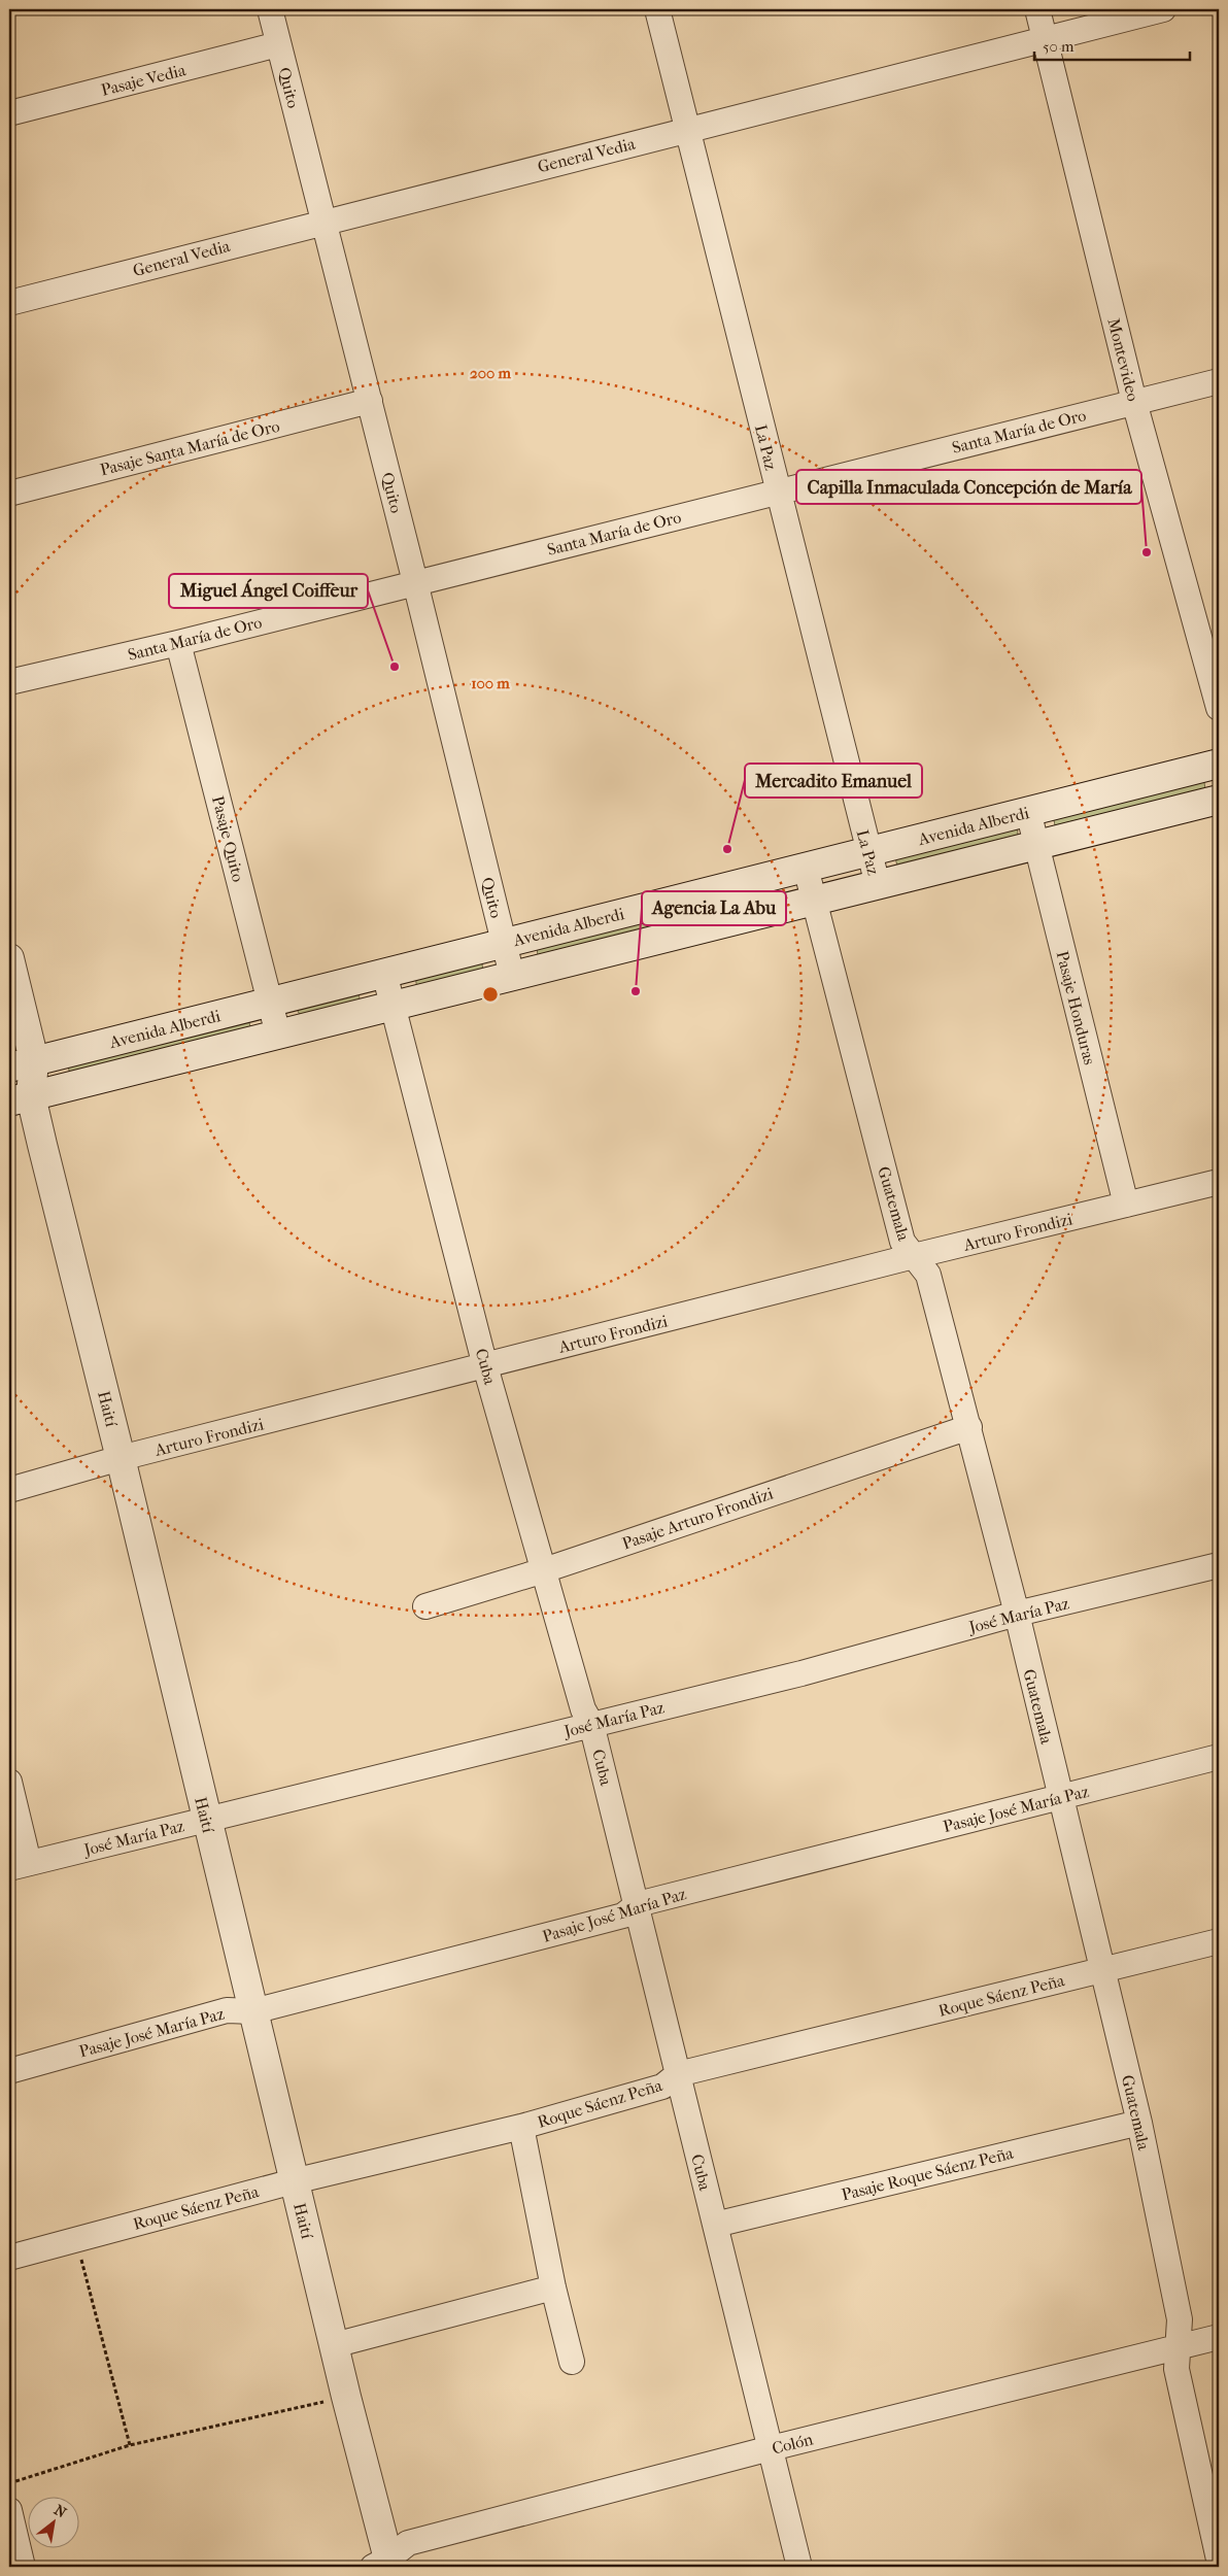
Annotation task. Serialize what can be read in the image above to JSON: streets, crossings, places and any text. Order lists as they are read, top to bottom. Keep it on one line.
{"streets":{"main road":["Avenida Alberdi","Haití"],"street":["Pasaje Vedia","Quito","General Vedia","Montevideo","Santa María de Oro","Pasaje Santa María de Oro","La Paz","Pasaje Quito","Pasaje Honduras","Guatemala","Arturo Frondizi","Cuba","Pasaje Arturo Frondizi","José María Paz","Pasaje José María Paz","Roque Sáenz Peña","Pasaje Roque Sáenz Peña","Colón"]},"crossings":[["Pasaje Vedia","Quito"],["Quito","General Vedia"],["Quito","Santa María de Oro"],["Quito","Pasaje Santa María de Oro"],["Quito","Avenida Alberdi"],["General Vedia","Montevideo"],["General Vedia","La Paz"],["Montevideo","Santa María de Oro"],["Santa María de Oro","La Paz"],["Santa María de Oro","Pasaje Quito"],["La Paz","Avenida Alberdi"],["Avenida Alberdi","Pasaje Quito"],["Avenida Alberdi","Pasaje Honduras"],["Avenida Alberdi","Guatemala"],["Avenida Alberdi","Cuba"],["Avenida Alberdi","Haití"],["Pasaje Honduras","Arturo Frondizi"],["Guatemala","Arturo Frondizi"],["Guatemala","Pasaje Arturo Frondizi"],["Guatemala","José María Paz"],["Guatemala","Pasaje José María Paz"],["Guatemala","Roque Sáenz Peña"],["Guatemala","Pasaje Roque Sáenz Peña"],["Guatemala","Colón"],["Arturo Frondizi","Cuba"],["Arturo Frondizi","Haití"],["Cuba","Pasaje Arturo Frondizi"],["Cuba","José María Paz"],["Cuba","Pasaje José María Paz"],["Cuba","Roque Sáenz Peña"],["Cuba","Pasaje Roque Sáenz Peña"],["Cuba","Colón"],["Haití","José María Paz"],["Haití","Pasaje José María Paz"],["Haití","Roque Sáenz Peña"],["Haití","Colón"]],"places":["Capilla Inmaculada Concepción de María","Miguel Ángel Coiffeur","Mercadito Emanuel","Agencia La Abu"],"scale_bar":"50 m","north":"top right","rings":["200 m","100 m"]}
